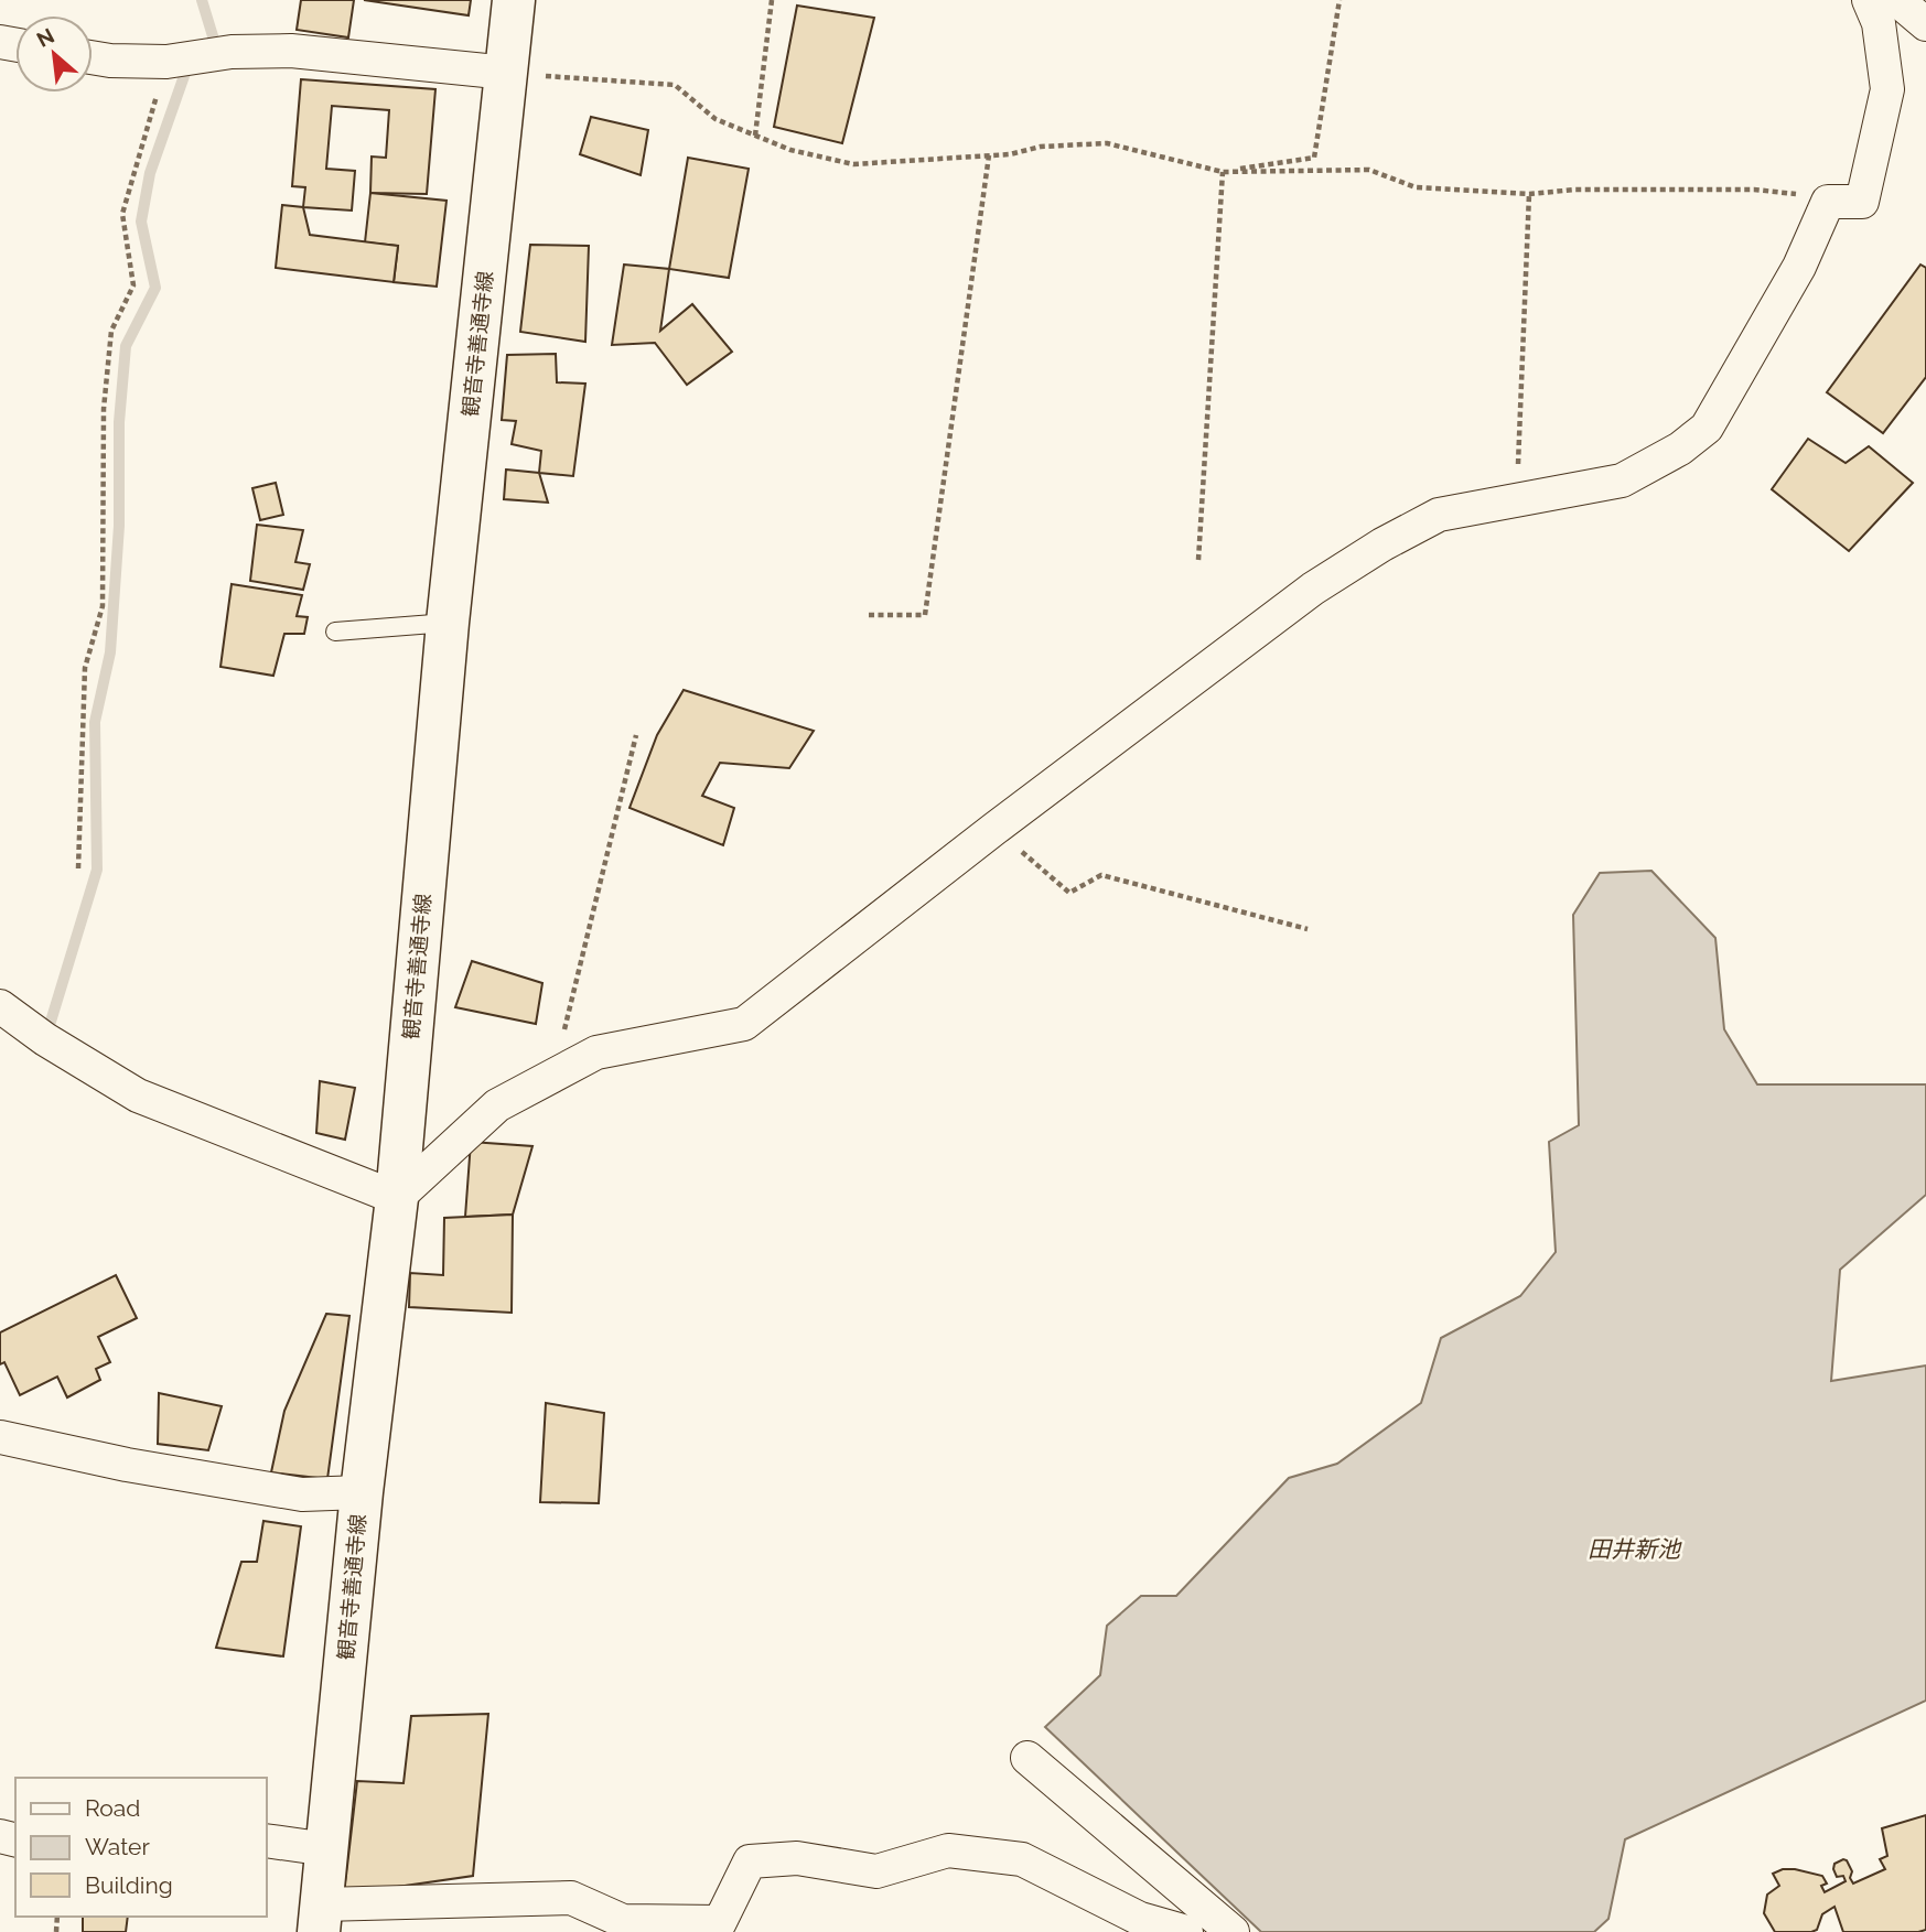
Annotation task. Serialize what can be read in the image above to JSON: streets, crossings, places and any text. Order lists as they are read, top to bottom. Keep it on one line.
{"streets":{"main road":["観音寺善通寺線"]},"water":["田井新池"],"legend":["Road","Water","Building"],"north":"top left"}
